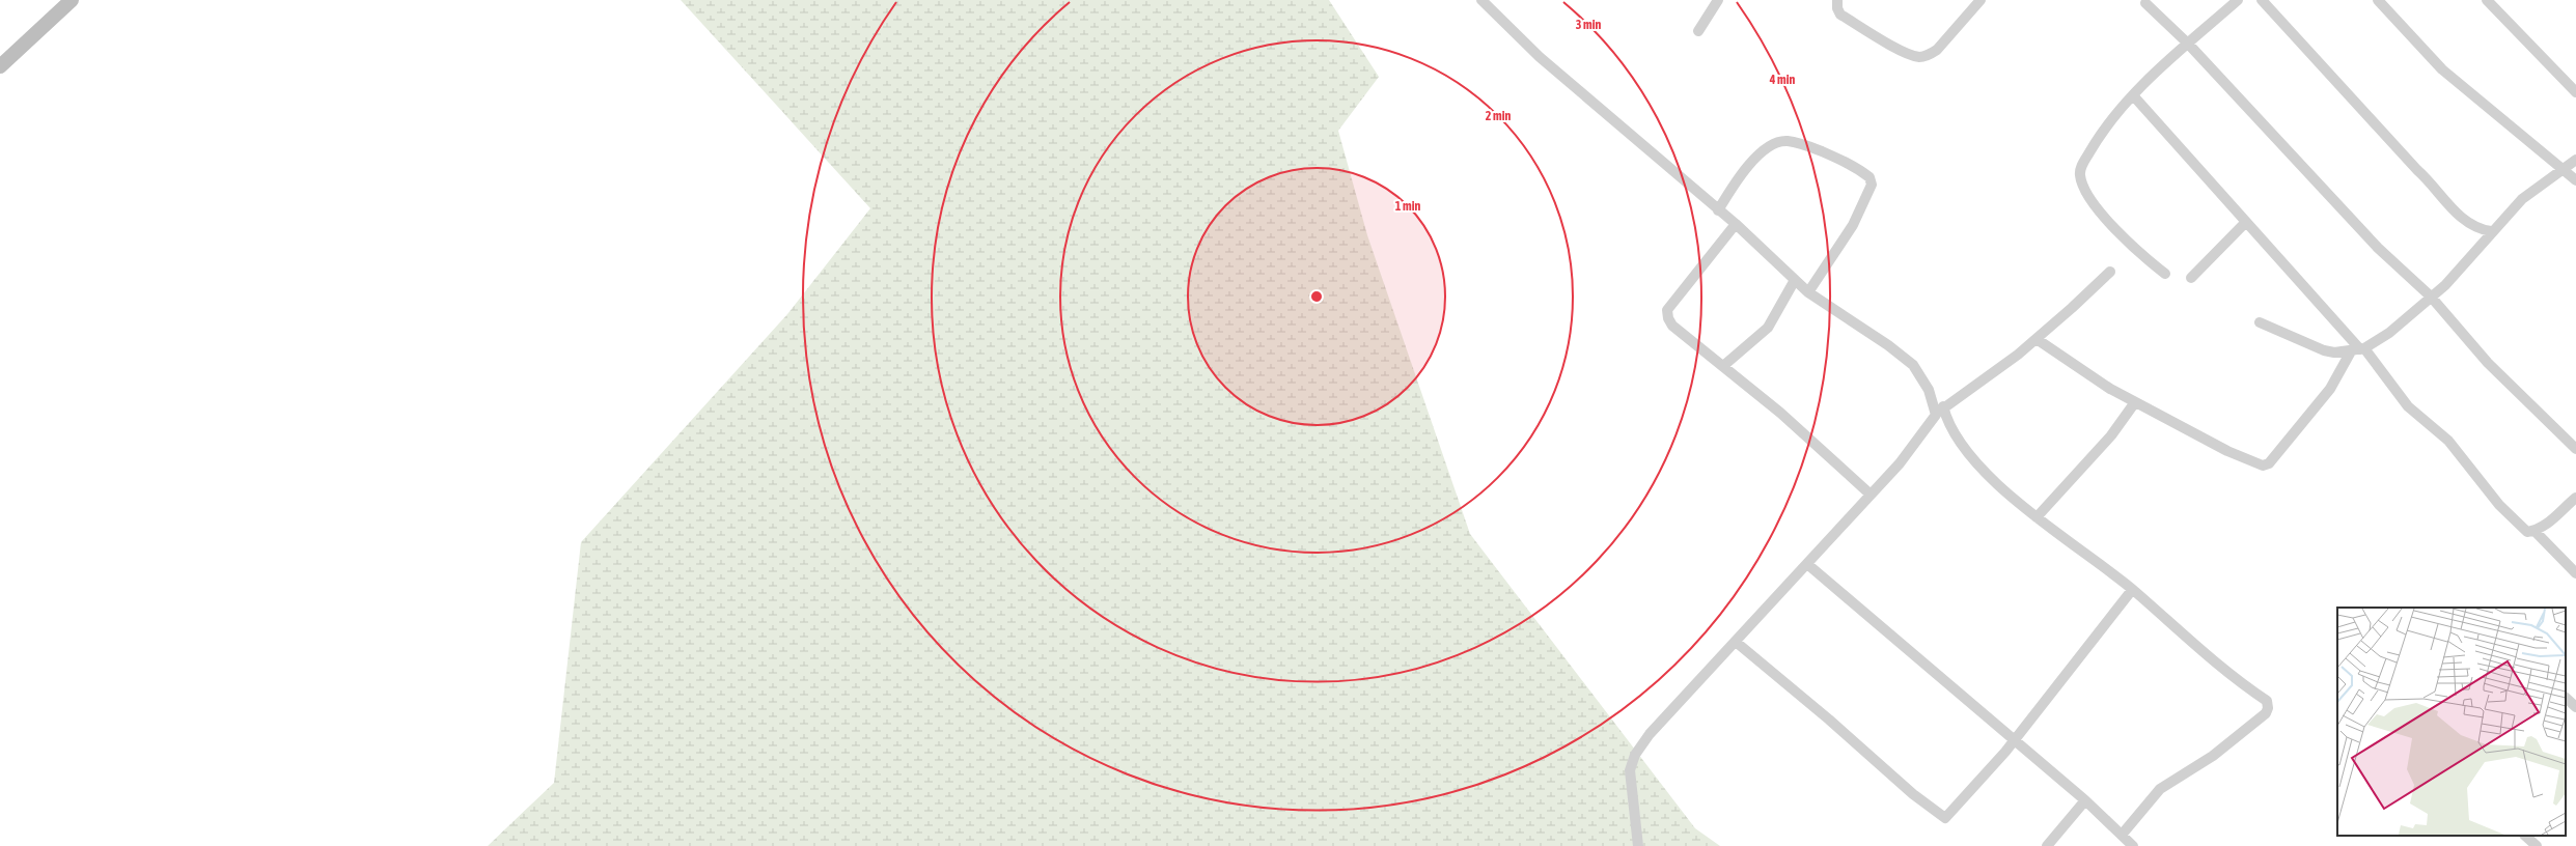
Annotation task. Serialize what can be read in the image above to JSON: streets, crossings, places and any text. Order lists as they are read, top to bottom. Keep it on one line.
{"rings":["3 min","4 min","2 min","1 min"]}
